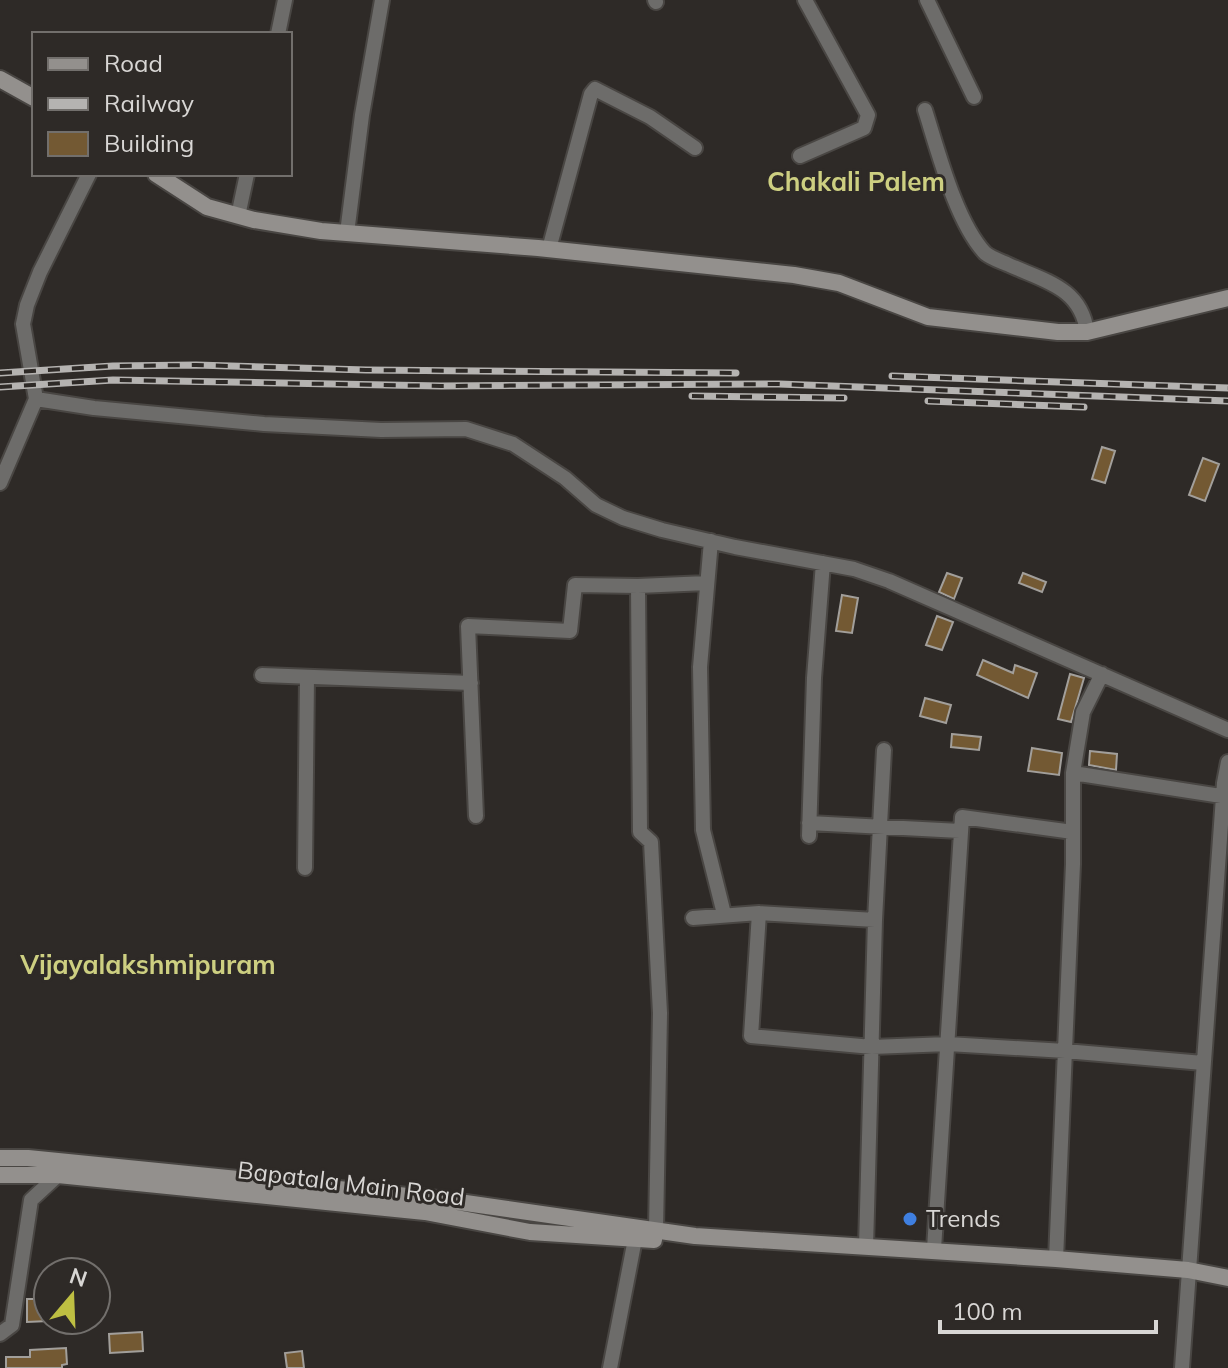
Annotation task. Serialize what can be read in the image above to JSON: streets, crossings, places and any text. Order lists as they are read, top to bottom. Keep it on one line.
{"streets":{"main road":["Bapatala Main Road"]},"districts":["Chakali Palem","Vijayalakshmipuram"],"places":["Trends"],"legend":["Road","Railway","Building"],"scale_bar":"100 m","north":"top"}
